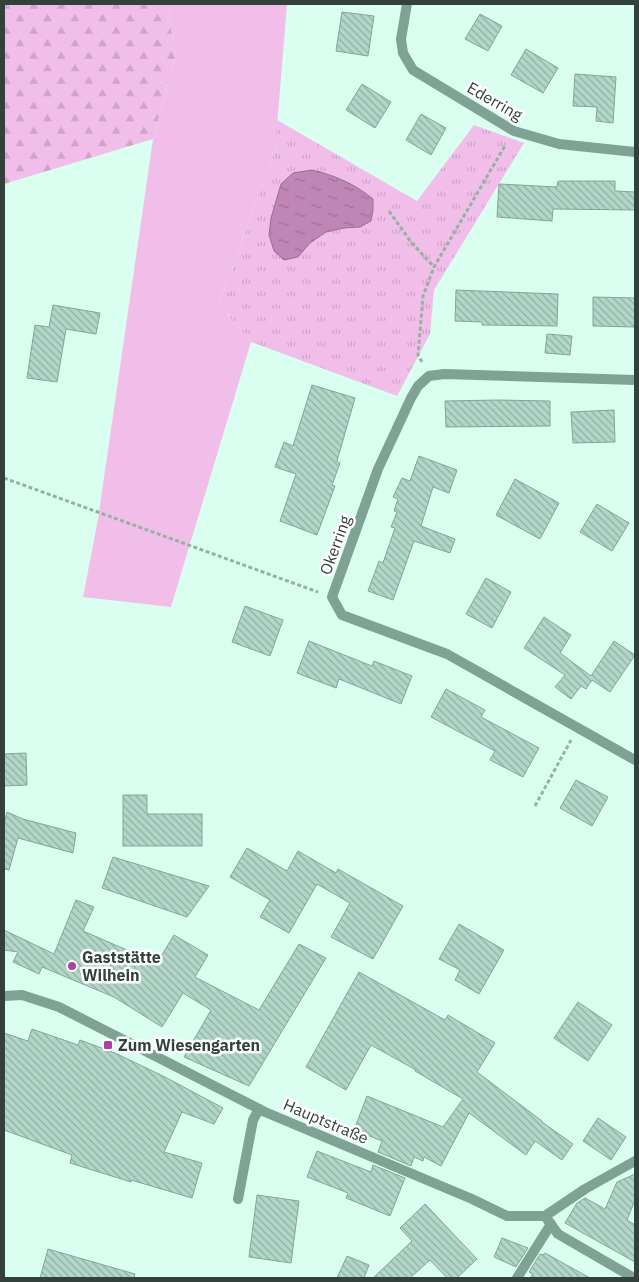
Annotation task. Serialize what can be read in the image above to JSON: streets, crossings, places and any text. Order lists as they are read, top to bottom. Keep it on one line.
{"streets":{"street":["Ederring","Okerring","Hauptstraße"]},"places":{"other":["Gaststätte Wilhein"],"transit":["Zum Wiesengarten"]}}
